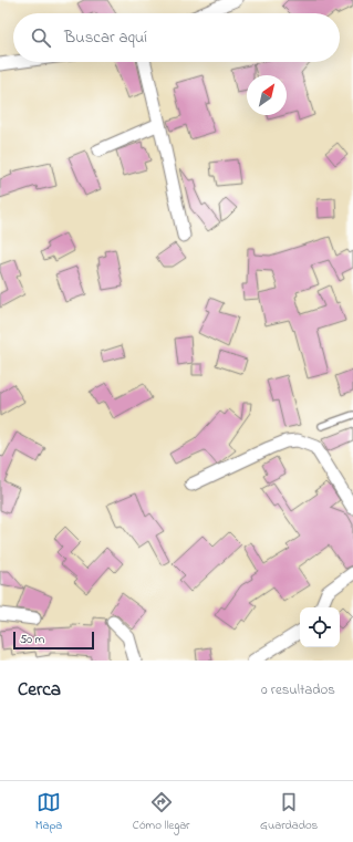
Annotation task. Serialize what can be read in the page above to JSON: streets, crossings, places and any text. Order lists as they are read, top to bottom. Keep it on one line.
{"scale_bar":"50 m","north":"top right","page":{"search":"Buscar aquí","scale":"50 m","heading":["Cerca","0 resultados"],"nav":["Mapa","Cómo llegar","Guardados"]}}
